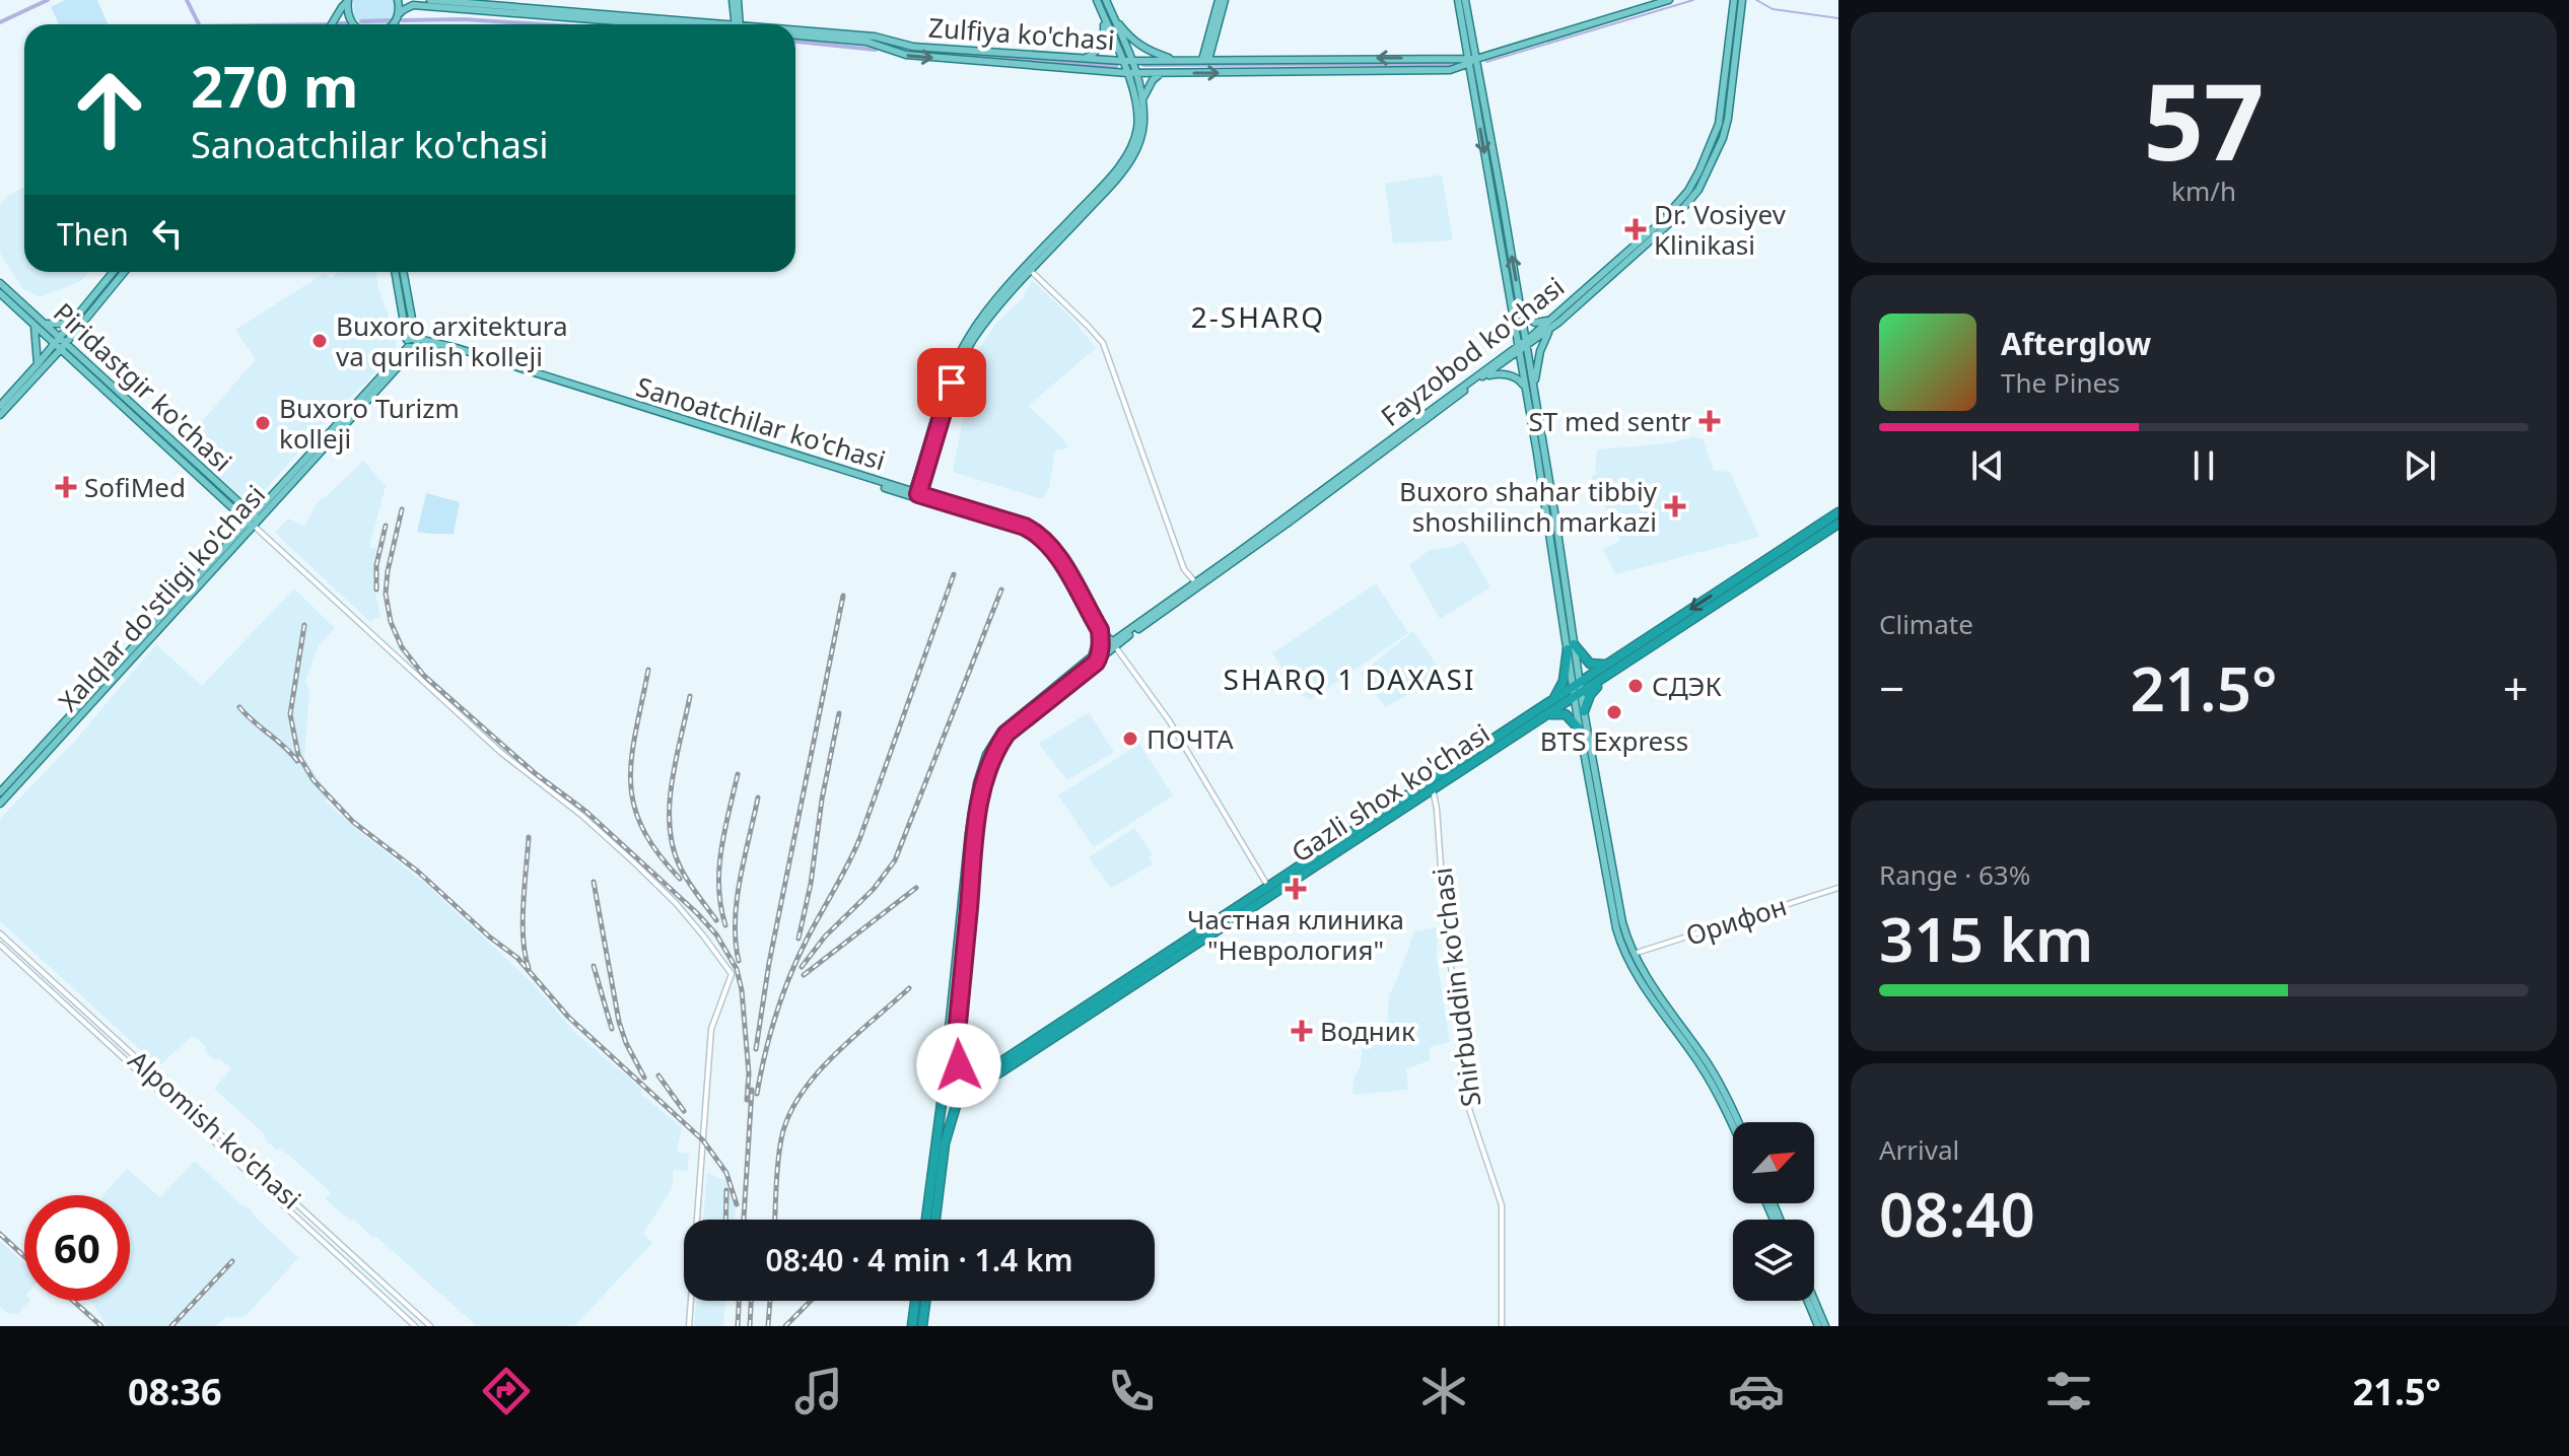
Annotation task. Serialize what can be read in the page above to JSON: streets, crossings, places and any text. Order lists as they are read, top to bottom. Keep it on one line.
{"streets":{"highway":["Gazli shox ko'chasi"],"main road":["Zulfiya ko'chasi","Fayzobod ko'chasi","Piridastgir ko'chasi","Sanoatchilar ko'chasi","Xalqlar do'stligi ko'chasi"],"street":["Орифон","Shirbuddin ko'chasi","Alpomish ko'chasi"]},"crossings":[["Fayzobod ko'chasi","Sanoatchilar ko'chasi"],["Piridastgir ko'chasi","Xalqlar do'stligi ko'chasi"],["Sanoatchilar ko'chasi","Xalqlar do'stligi ko'chasi"],["Gazli shox ko'chasi","Shirbuddin ko'chasi"]],"districts":["2-SHARQ","SHARQ 1 DAXASI"],"places":{"health":["Dr. Vosiyev Klinikasi","ST med sentr","SofiMed","Buxoro shahar tibbiy shoshilinch markazi","Частная клиника \"Неврология\"","Водник"],"other":["Buxoro arxitektura va qurilish kolleji","Buxoro Turizm kolleji","СДЭК","BTS Express","ПОЧТА"]},"north":"top right","page":{"tile":[["57","km/h"],"Climate",["Range · 63%","315 km"],["Arrival","08:40"]],"turn":["270 m","Sanoatchilar ko'chasi"],"then":"Then","song":["Afterglow","The Pines"],"heat":["−","21.5°","+"],"limit":"60","trip":"08:40 · 4 min · 1.4 km","tabs":["08:36","21.5°"]}}
